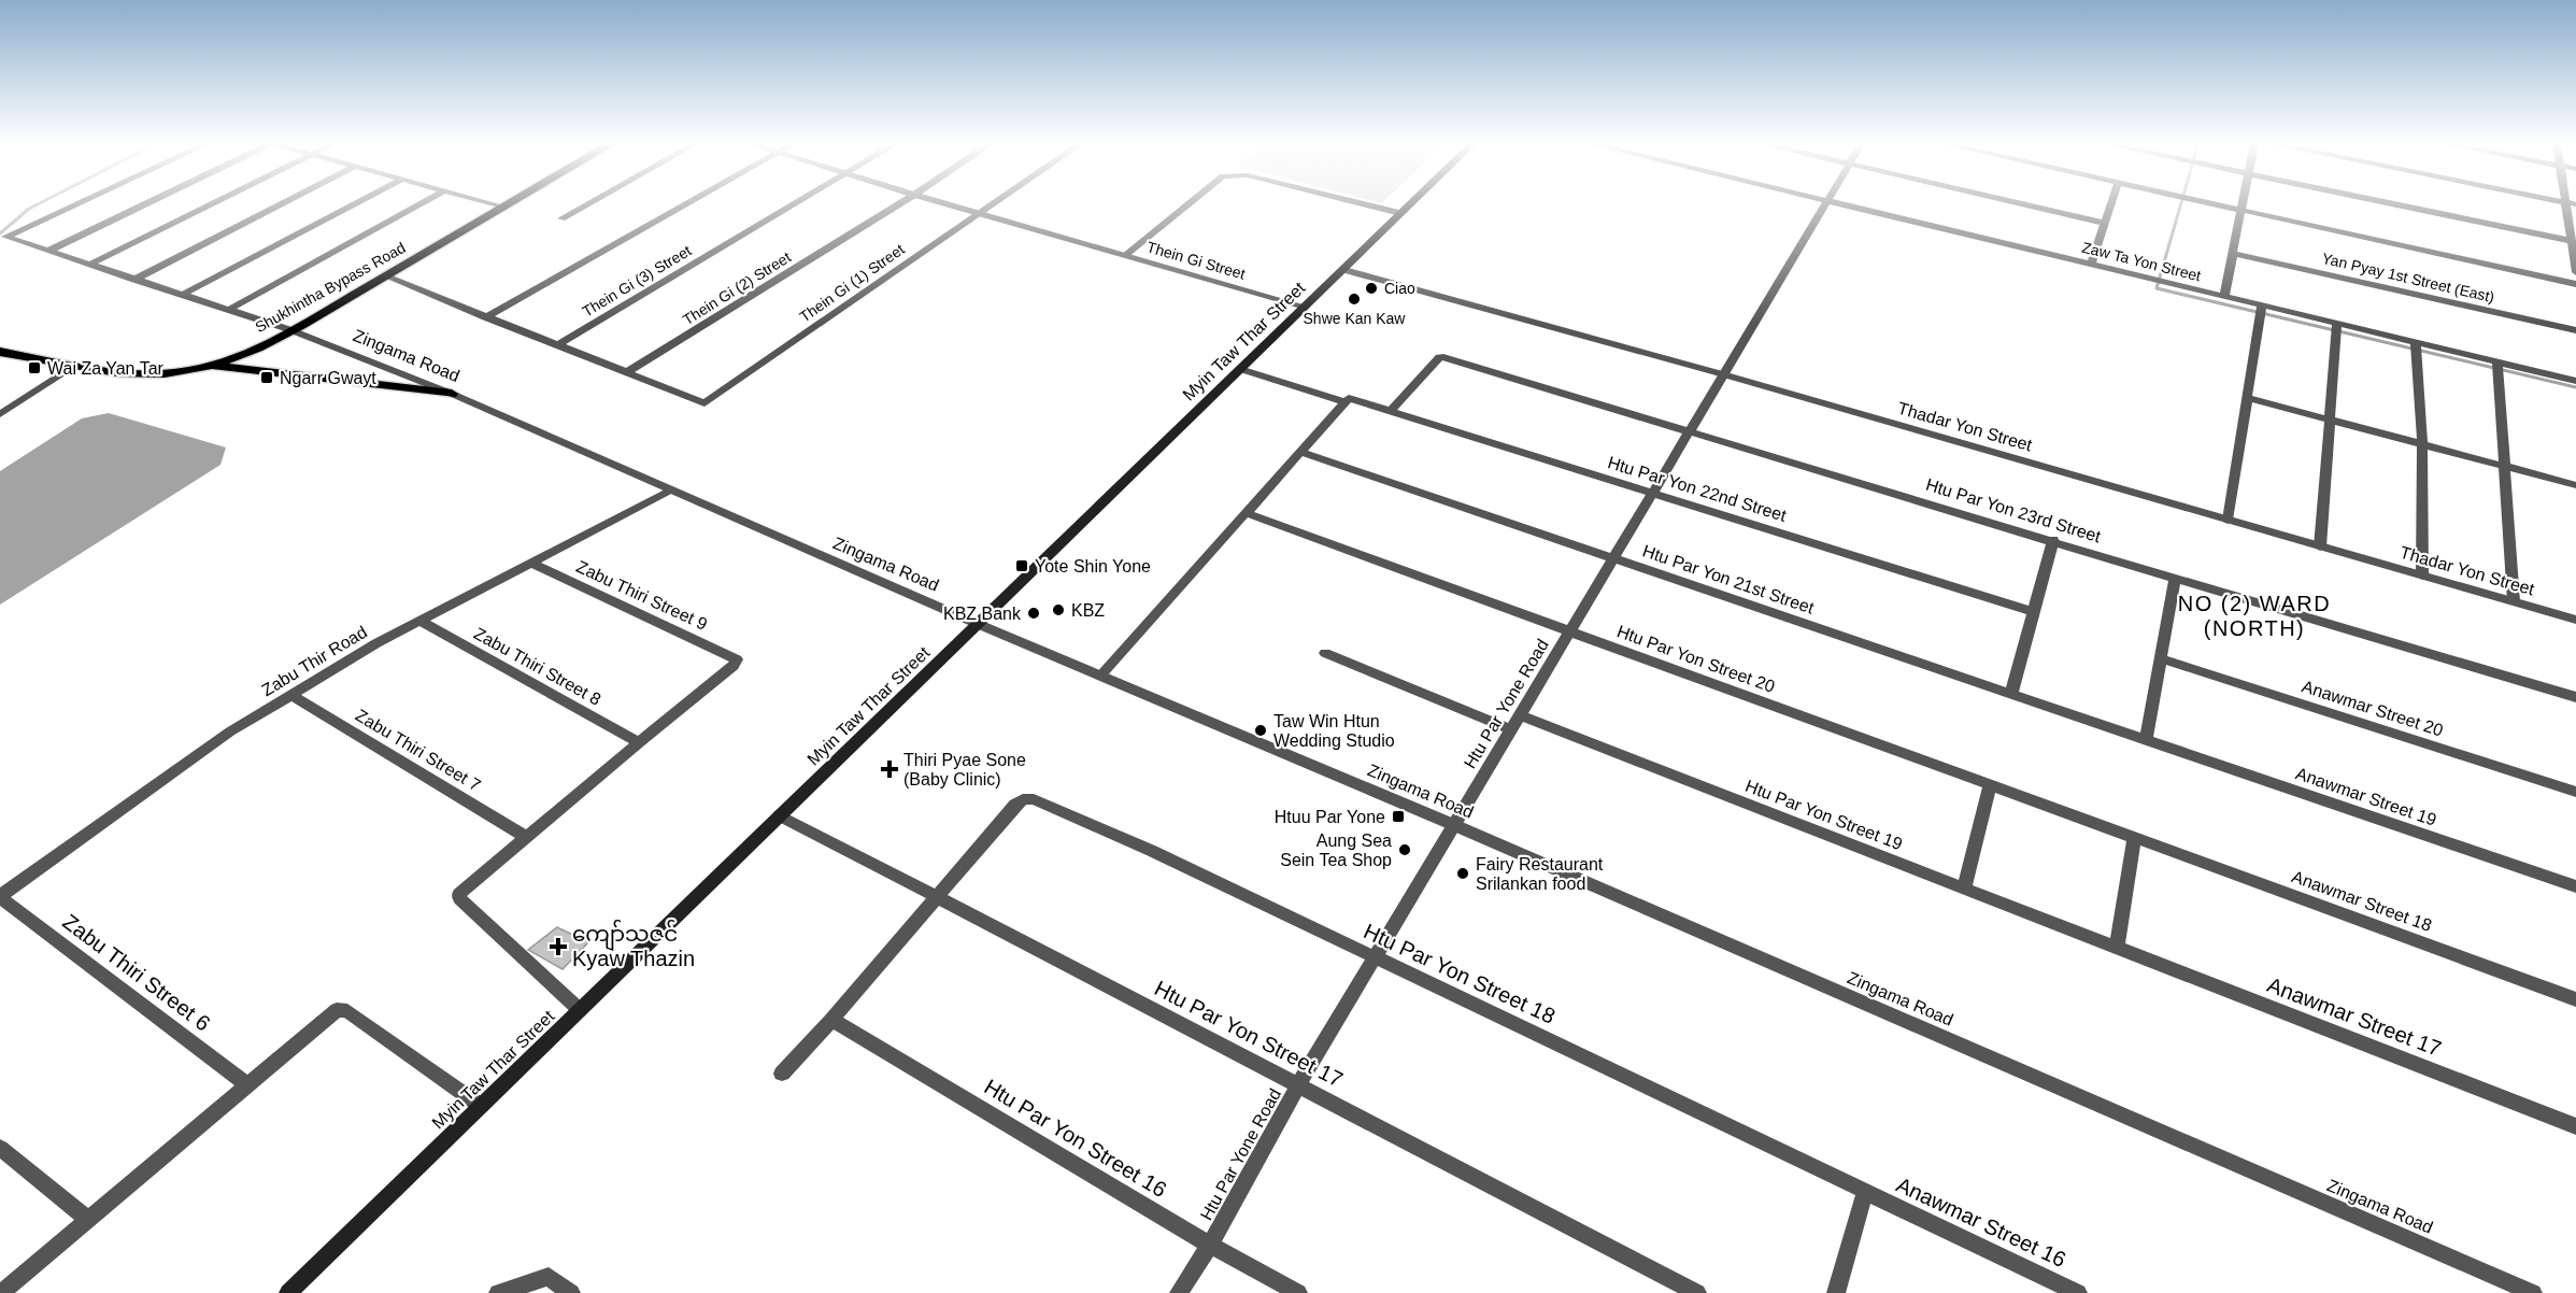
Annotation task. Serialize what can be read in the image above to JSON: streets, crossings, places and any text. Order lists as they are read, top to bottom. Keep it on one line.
{"streets":{"main road":["Shukhintha Bypass Road","Myin Taw Thar Street"],"street":["Thein Gi Street","Zaw Ta Yon Street","Yan Pyay 1st Street (East)","Thein Gi (3) Street","Thein Gi (1) Street","Thein Gi (2) Street","Zingama Road","Thadar Yon Street","Htu Par Yon 22nd Street","Htu Par Yon 23rd Street","Htu Par Yon 21st Street","Zabu Thiri Street 9","Htu Par Yon Street 20","Zabu Thir Road","Zabu Thiri Street 8","Htu Par Yone Road","Anawmar Street 20","Zabu Thiri Street 7","Anawmar Street 19","Htu Par Yon Street 19","Anawmar Street 18","Zabu Thiri Street 6","Htu Par Yon Street 18","Anawmar Street 17","Htu Par Yon Street 17","Htu Par Yon Street 16","Anawmar Street 16"]},"crossings":[["Thein Gi Street","Thein Gi (1) Street"],["Thein Gi Street","Myin Taw Thar Street"],["Thein Gi (1) Street","Thein Gi (2) Street"],["Shukhintha Bypass Road","Zingama Road"],["Myin Taw Thar Street","Zingama Road"],["Myin Taw Thar Street","Thadar Yon Street"],["Myin Taw Thar Street","Htu Par Yon 22nd Street"],["Myin Taw Thar Street","Htu Par Yon Street 17"],["Zingama Road","Zabu Thir Road"],["Zingama Road","Htu Par Yone Road"],["Thadar Yon Street","Htu Par Yone Road"],["Htu Par Yon 22nd Street","Htu Par Yon 23rd Street"],["Htu Par Yon 22nd Street","Htu Par Yone Road"],["Htu Par Yon 23rd Street","Htu Par Yone Road"],["Htu Par Yon 21st Street","Htu Par Yone Road"],["Htu Par Yon 21st Street","Anawmar Street 19"],["Zabu Thiri Street 9","Zabu Thir Road"],["Zabu Thiri Street 9","Zabu Thiri Street 8"],["Htu Par Yon Street 20","Htu Par Yone Road"],["Htu Par Yon Street 20","Anawmar Street 18"],["Zabu Thir Road","Zabu Thiri Street 8"],["Zabu Thir Road","Zabu Thiri Street 7"],["Zabu Thir Road","Zabu Thiri Street 6"],["Htu Par Yone Road","Htu Par Yon Street 19"],["Htu Par Yone Road","Htu Par Yon Street 18"],["Htu Par Yone Road","Htu Par Yon Street 17"],["Htu Par Yone Road","Htu Par Yon Street 16"],["Htu Par Yon Street 19","Anawmar Street 17"],["Htu Par Yon Street 18","Htu Par Yon Street 17"],["Htu Par Yon Street 18","Anawmar Street 16"]],"districts":["NO (2) WARD (NORTH)"],"places":{"other":["Ciao","Shwe Kan Kaw","KBZ","KBZ Bank","Taw Win Htun Wedding Studio","Aung Sea Sein Tea Shop","Fairy Restaurant Srilankan food"],"transit":["Wai Za Yan Tar","Ngarr Gwayt","Yote Shin Yone","Htuu Par Yone"],"health":["Thiri Pyae Sone (Baby Clinic)","ကျော်သဇင် Kyaw Thazin"]}}
